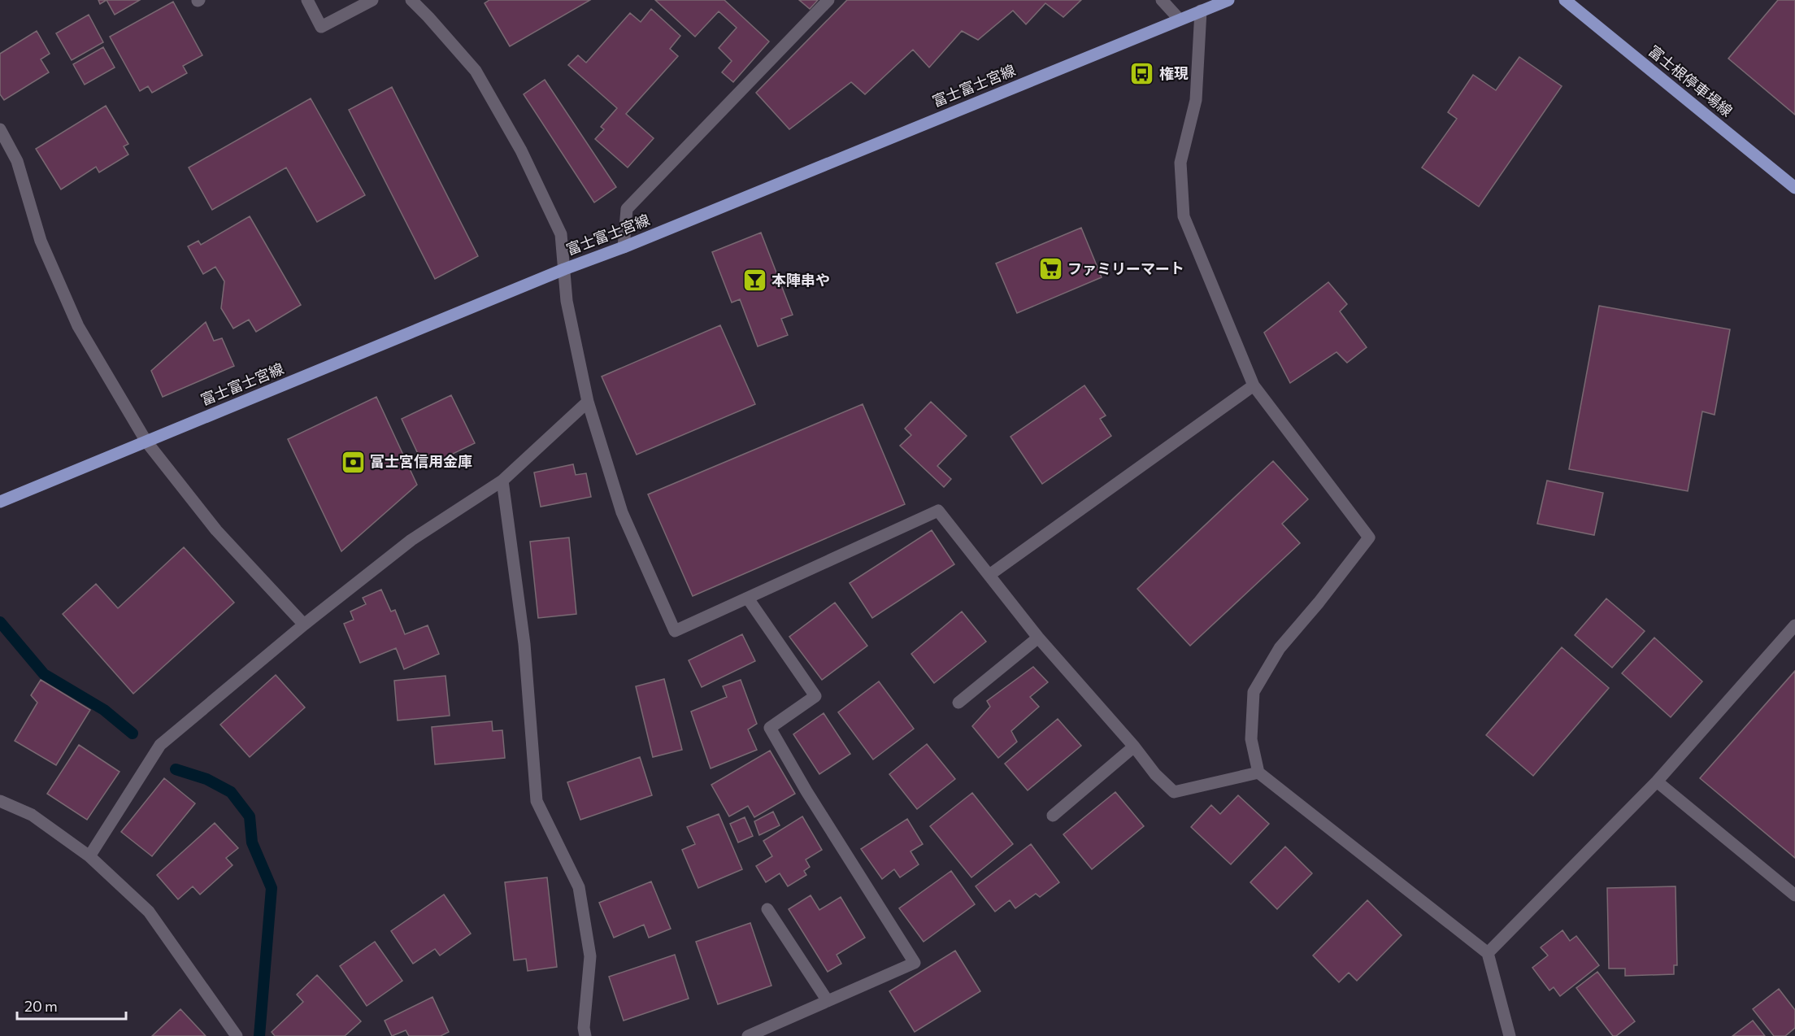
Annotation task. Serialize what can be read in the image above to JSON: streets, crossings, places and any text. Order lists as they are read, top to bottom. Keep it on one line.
{"streets":{"main road":["富士根停車場線","富士富士宮線"]},"places":{"bus stop":["権現"],"supermarket":["ファミリーマート"],"bar":["本陣串や"],"bank":["富士宮信用金庫"]},"scale_bar":"20 m"}
